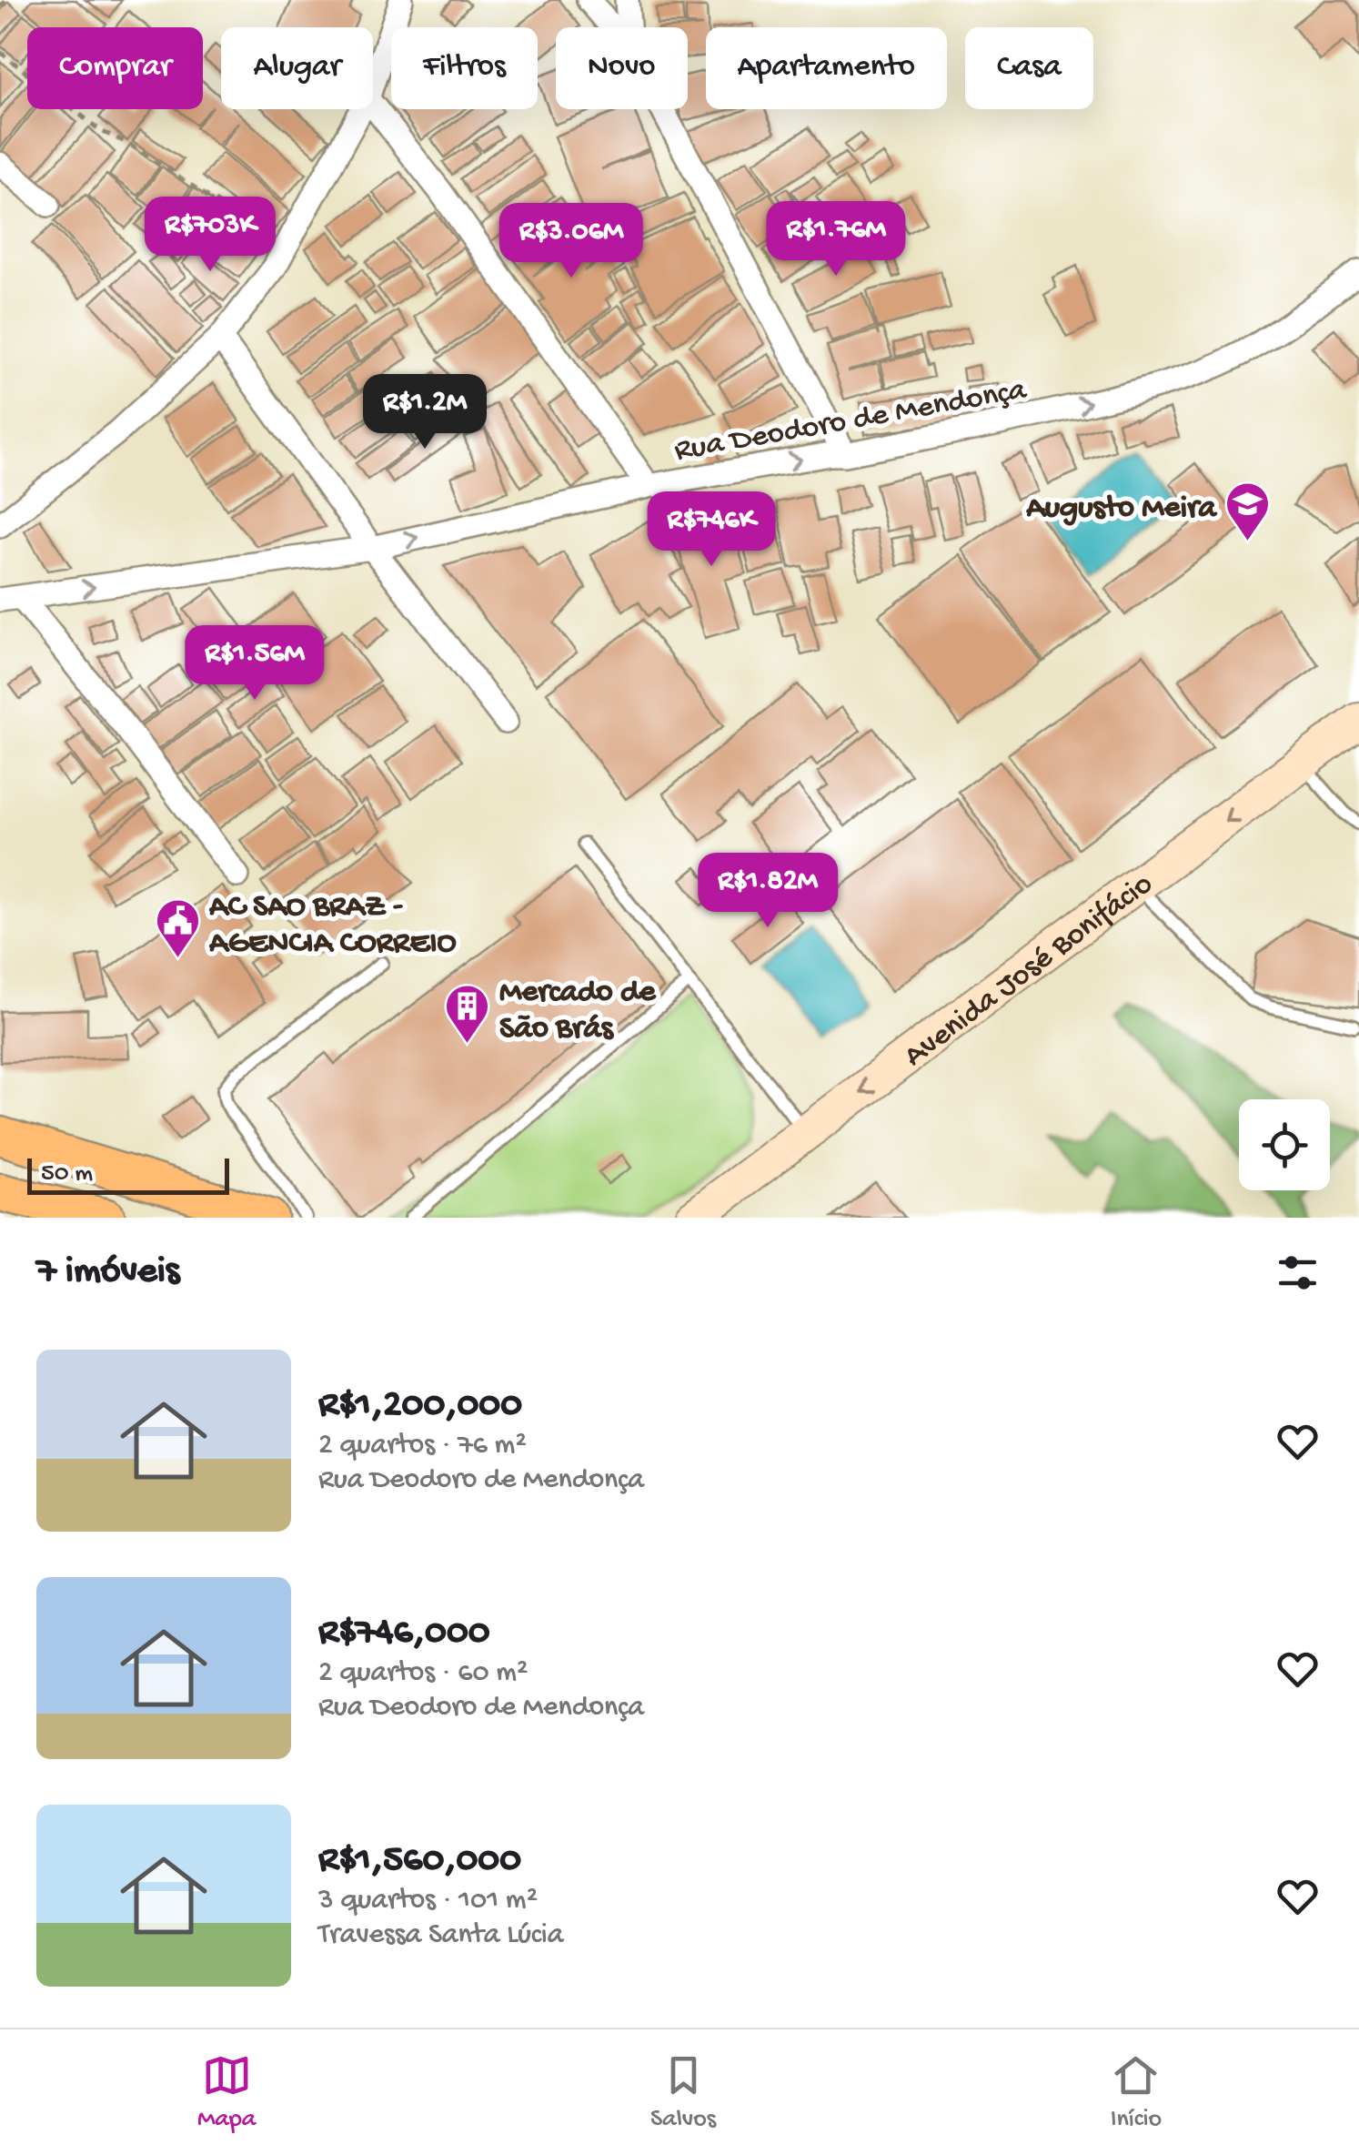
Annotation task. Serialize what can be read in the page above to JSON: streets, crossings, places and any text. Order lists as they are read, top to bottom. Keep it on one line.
{"streets":{"main road":["Avenida José Bonifácio"],"street":["Rua Deodoro de Mendonça"]},"one_way":["Rua Deodoro de Mendonça","Avenida José Bonifácio"],"places":{"school or university":["Augusto Meira"],"public building":["AC SAO BRAZ - AGENCIA CORREIO"],"building":["Mercado de São Brás"]},"scale_bar":"50 m","page":{"chip":["Comprar","Alugar","Filtros","Novo","Apartamento","Casa"],"price":["R$703K","R$1.76M","R$3.06M","R$1.2M","R$746K","R$1.56M","R$1.82M"],"scale":"50 m","heading":"7 imóveis","list":[{"name":"R$1,200,000","note":"2 quartos · 76 m² · Rua Deodoro de Mendonça"},{"name":"R$746,000","note":"2 quartos · 60 m² · Rua Deodoro de Mendonça"},{"name":"R$1,560,000","note":"3 quartos · 101 m² · Travessa Santa Lúcia"}],"tabs":["Mapa","Salvos","Início"]}}
